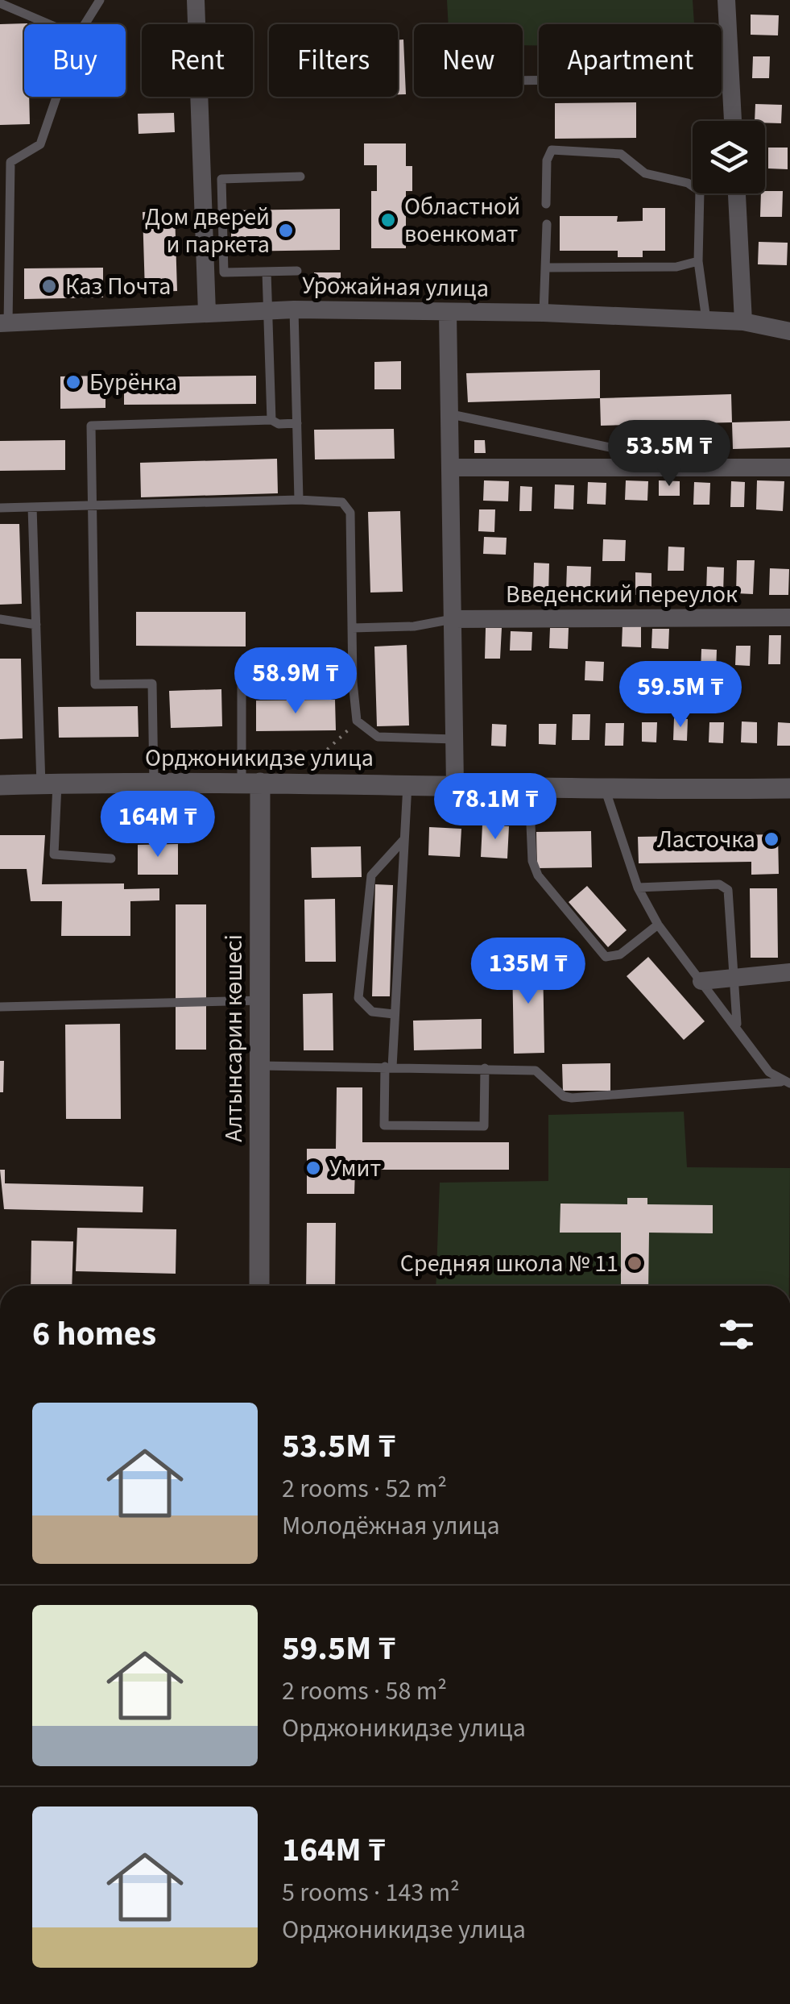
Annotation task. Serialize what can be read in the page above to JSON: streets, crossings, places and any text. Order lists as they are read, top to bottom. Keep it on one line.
{"streets":{"street":["Урожайная улица","Введенский переулок","Орджоникидзе улица","Алтынсарин көшесі"]},"crossings":[["Орджоникидзе улица","Алтынсарин көшесі"]],"places":["Областной военкомат","Дом дверей и паркета","Каз Почта","Бурёнка","Ласточка","Умит","Средняя школа № 11"],"page":{"chip":["Buy","Rent","Filters","New","Apartment"],"price":["53.5M ₸","58.9M ₸","59.5M ₸","78.1M ₸","164M ₸","135M ₸"],"heading":"6 homes","list":[{"name":"53.5M ₸","note":"2 rooms · 52 m² · Молодёжная улица"},{"name":"59.5M ₸","note":"2 rooms · 58 m² · Орджоникидзе улица"},{"name":"164M ₸","note":"5 rooms · 143 m² · Орджоникидзе улица"}]}}
